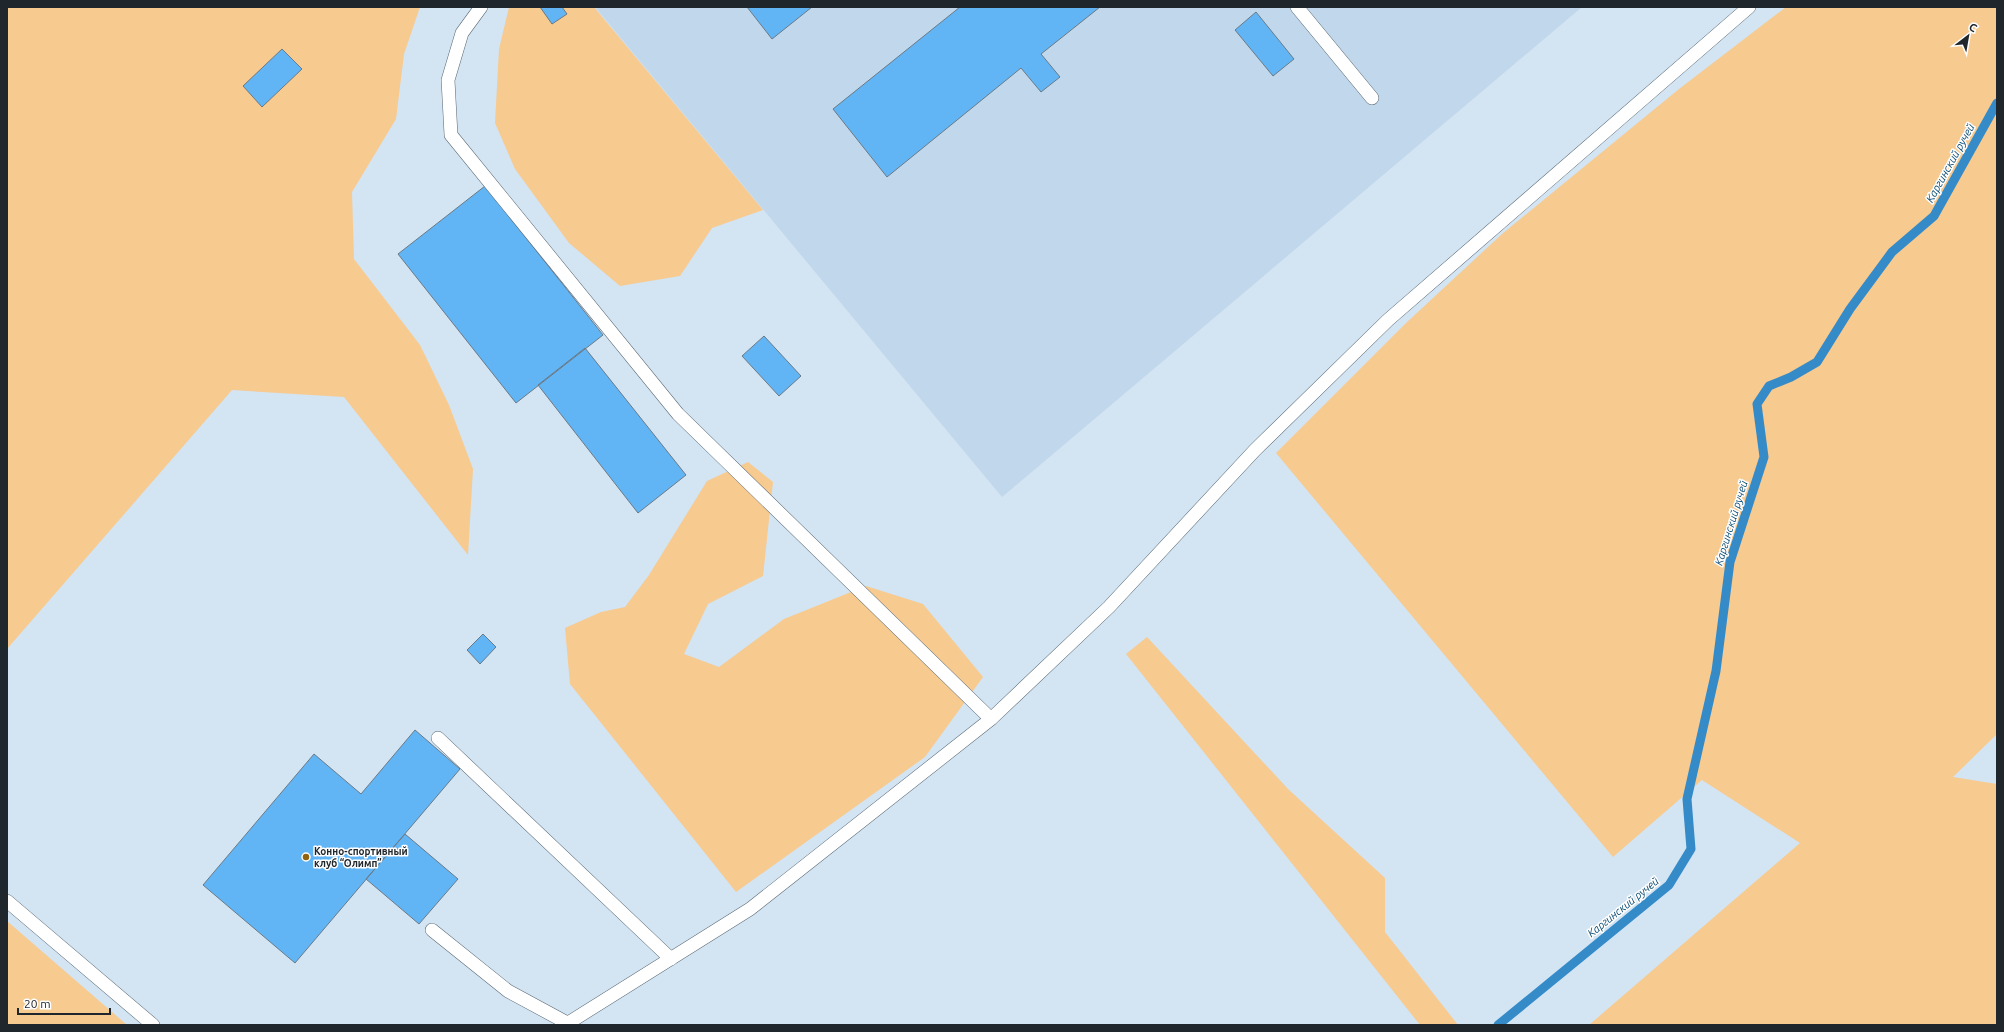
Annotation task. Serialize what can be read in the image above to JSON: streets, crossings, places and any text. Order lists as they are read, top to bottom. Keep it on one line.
{"water":["Каргинский ручей"],"places":["Конно-спортивный клуб “Олимп”"],"scale_bar":"20 m","north":"top right"}
